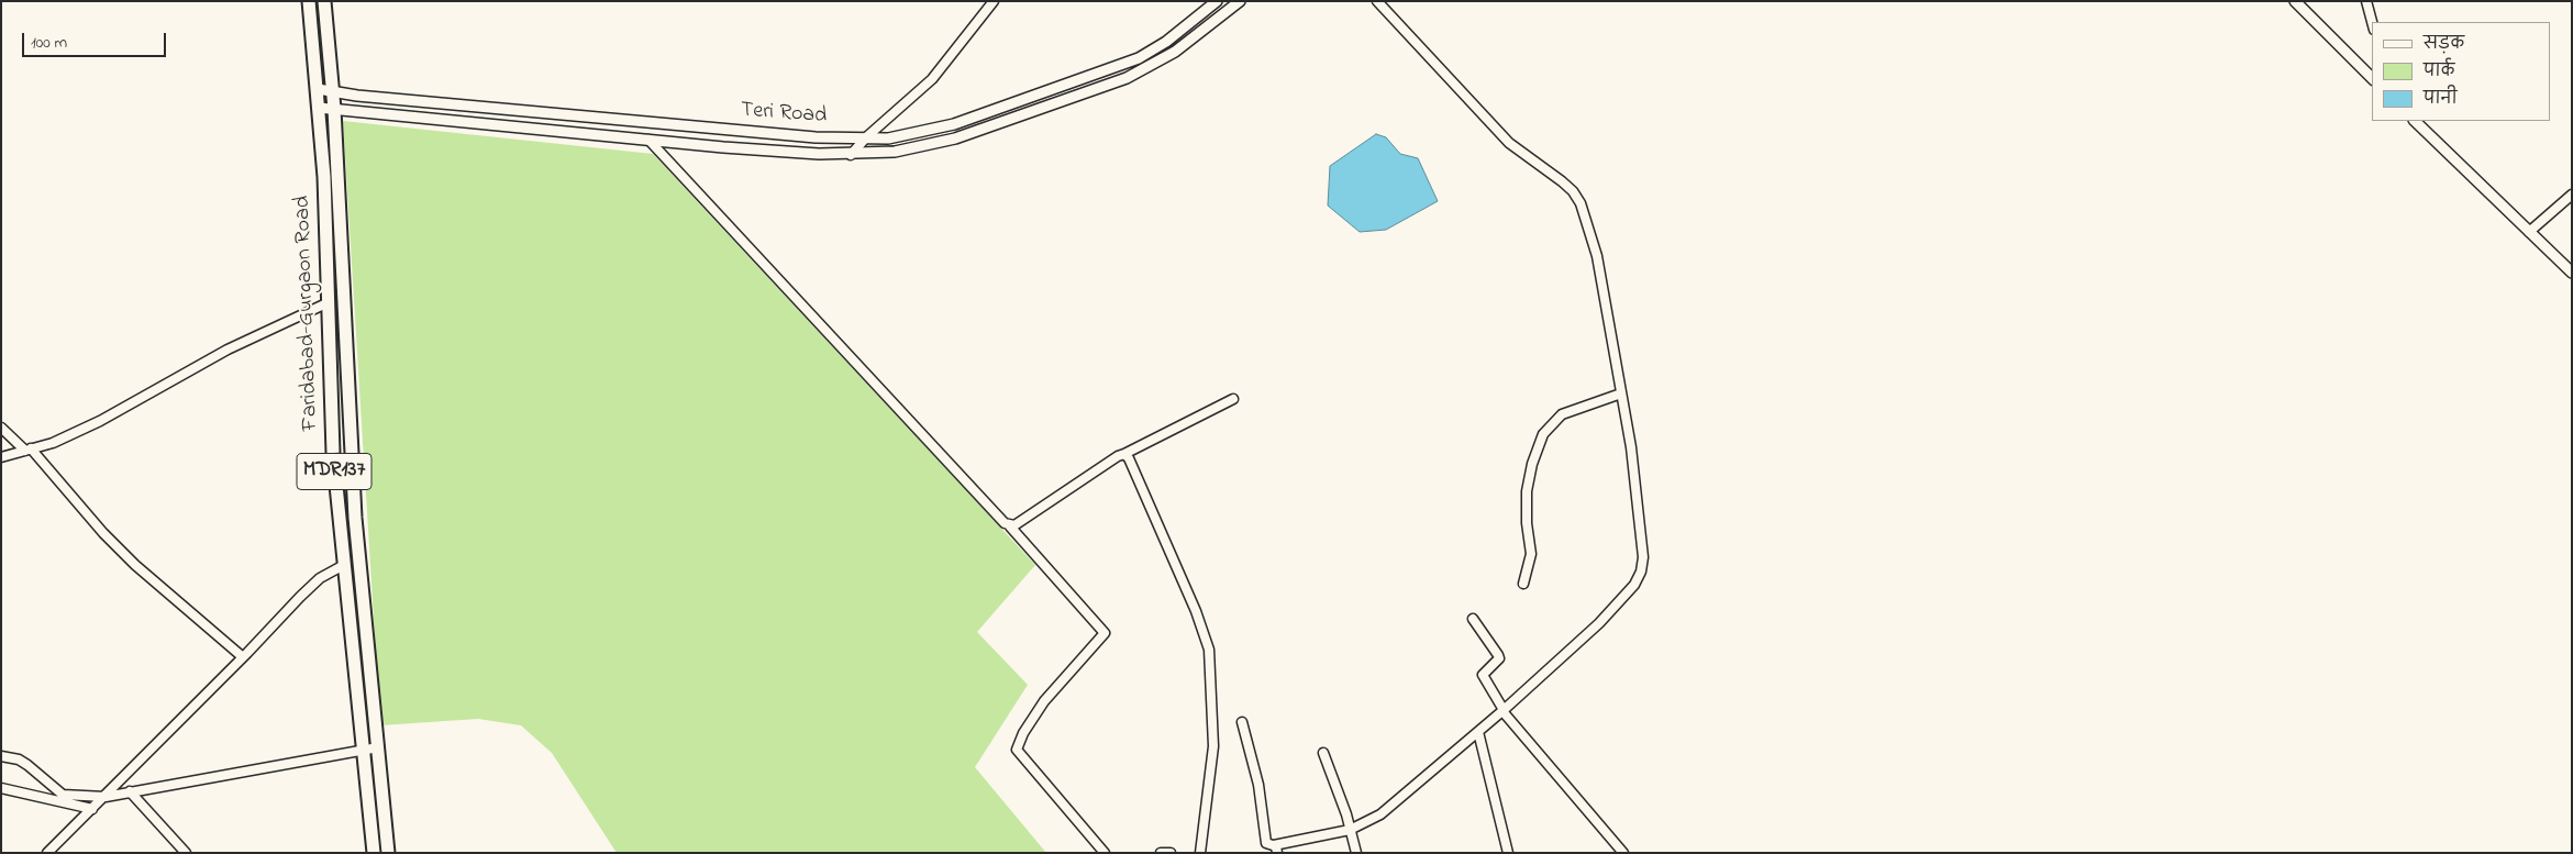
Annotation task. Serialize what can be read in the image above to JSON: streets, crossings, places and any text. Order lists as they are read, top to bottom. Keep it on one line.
{"streets":{"main road":["Faridabad-Gurgaon Road","MDR137"],"street":["Teri Road"]},"crossings":[["Teri Road","Faridabad-Gurgaon Road"]],"legend":["सड़क","पार्क","पानी"],"scale_bar":"100 m"}
